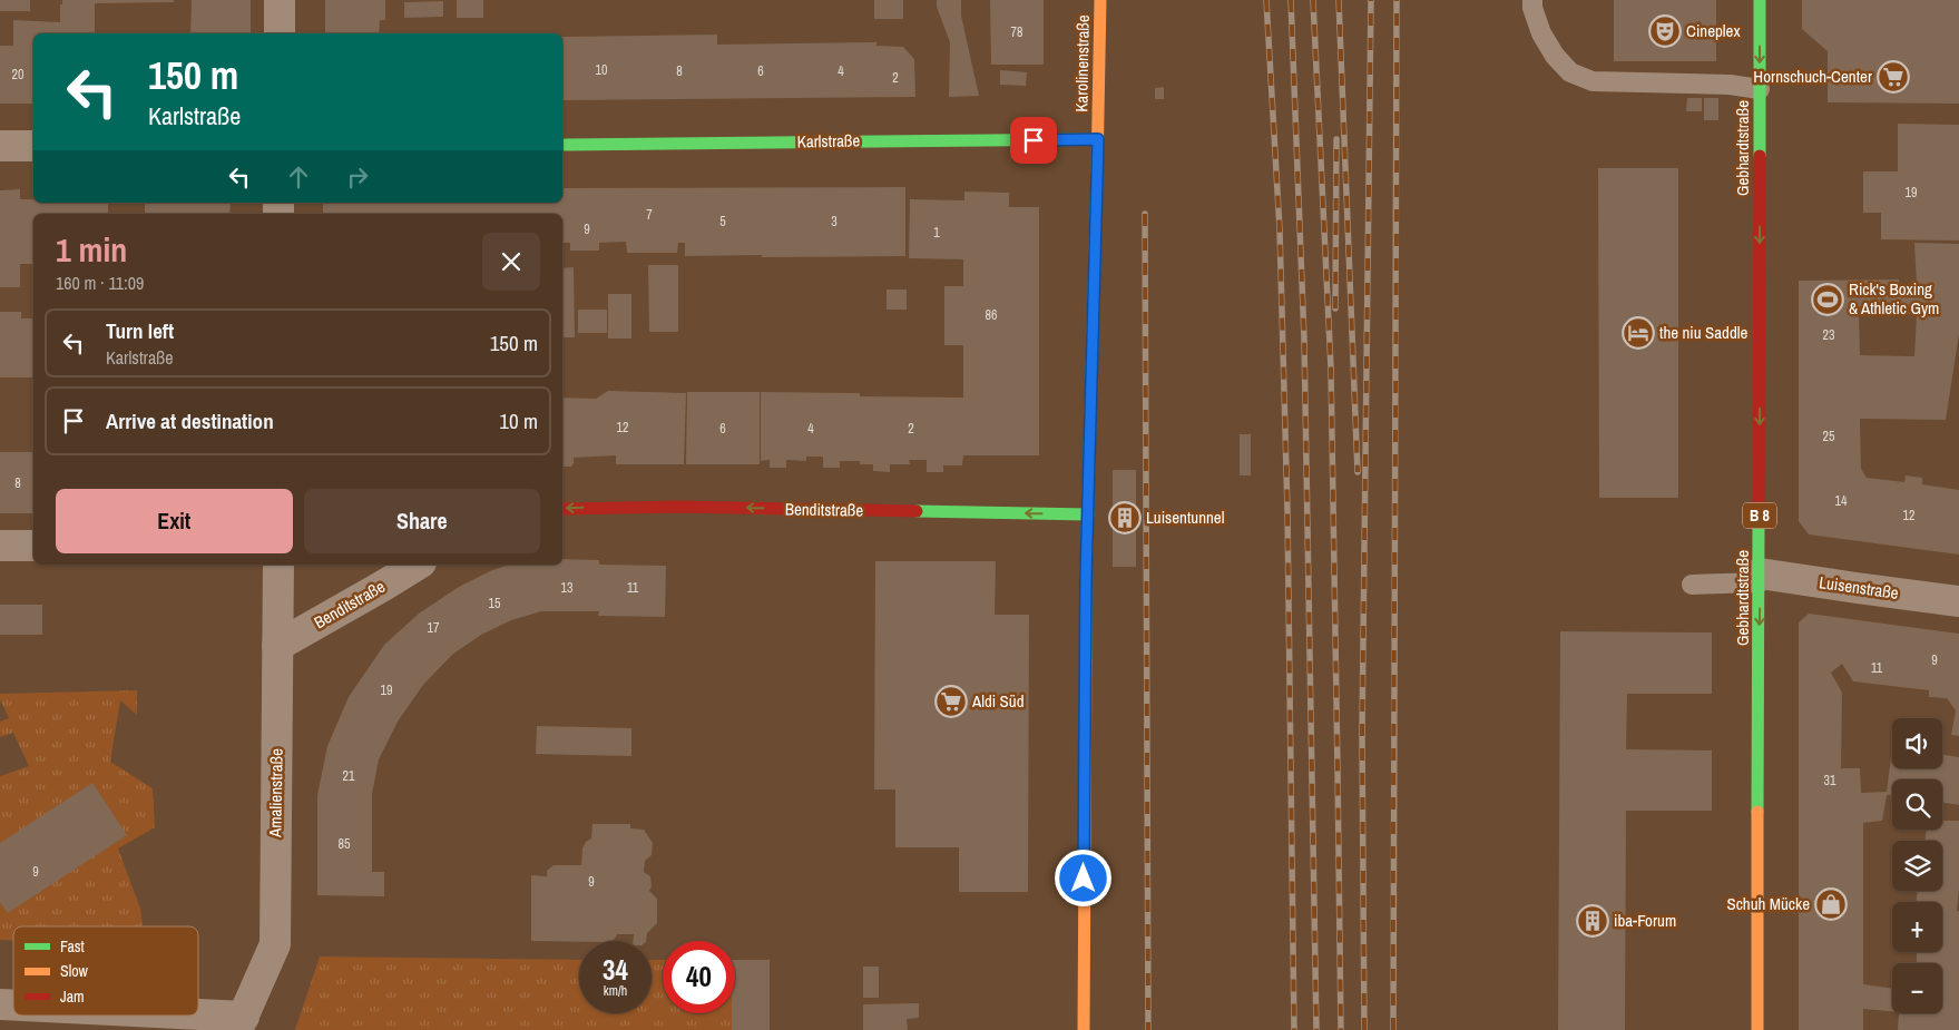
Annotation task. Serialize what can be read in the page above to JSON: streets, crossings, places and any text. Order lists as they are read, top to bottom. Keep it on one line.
{"streets":{"street":["Karolinenstraße","Karlstraße","Gebhardtstraße","Benditstraße","B 8","Luisenstraße","Amalienstraße"]},"crossings":[["Karolinenstraße","Karlstraße"],["Karolinenstraße","Benditstraße"],["Gebhardtstraße","Luisenstraße"],["Benditstraße","Amalienstraße"]],"one_way":["Gebhardtstraße","Benditstraße"],"places":{"theatre":["Cineplex"],"supermarket":["Hornschuch-Center","Aldi Süd"],"sports":["Rick's Boxing & Athletic Gym"],"hotel":["the niu Saddle"],"building":["Luisentunnel","iba-Forum"],"shop":["Schuh Mücke"]},"house_numbers":["78","10","8","6","4","20","2","19","7","5","3","9","1","86","23","12","6","4","2","25","8","14","12","13","11","15","17","9","11","19","21","31","85","9","9"],"legend":["Fast","Slow","Jam"],"page":{"turn":["150 m","Karlstraße"],"heading":["1 min","160 m · 11:09"],"list":[{"name":"Turn left","note":"Karlstraße","value":"150 m"},{"name":"Arrive at destination","value":"10 m"}],"buttons":["Exit","Share"],"map_buttons":["+","−"],"speed":"34 km/h","limit":"40"}}
